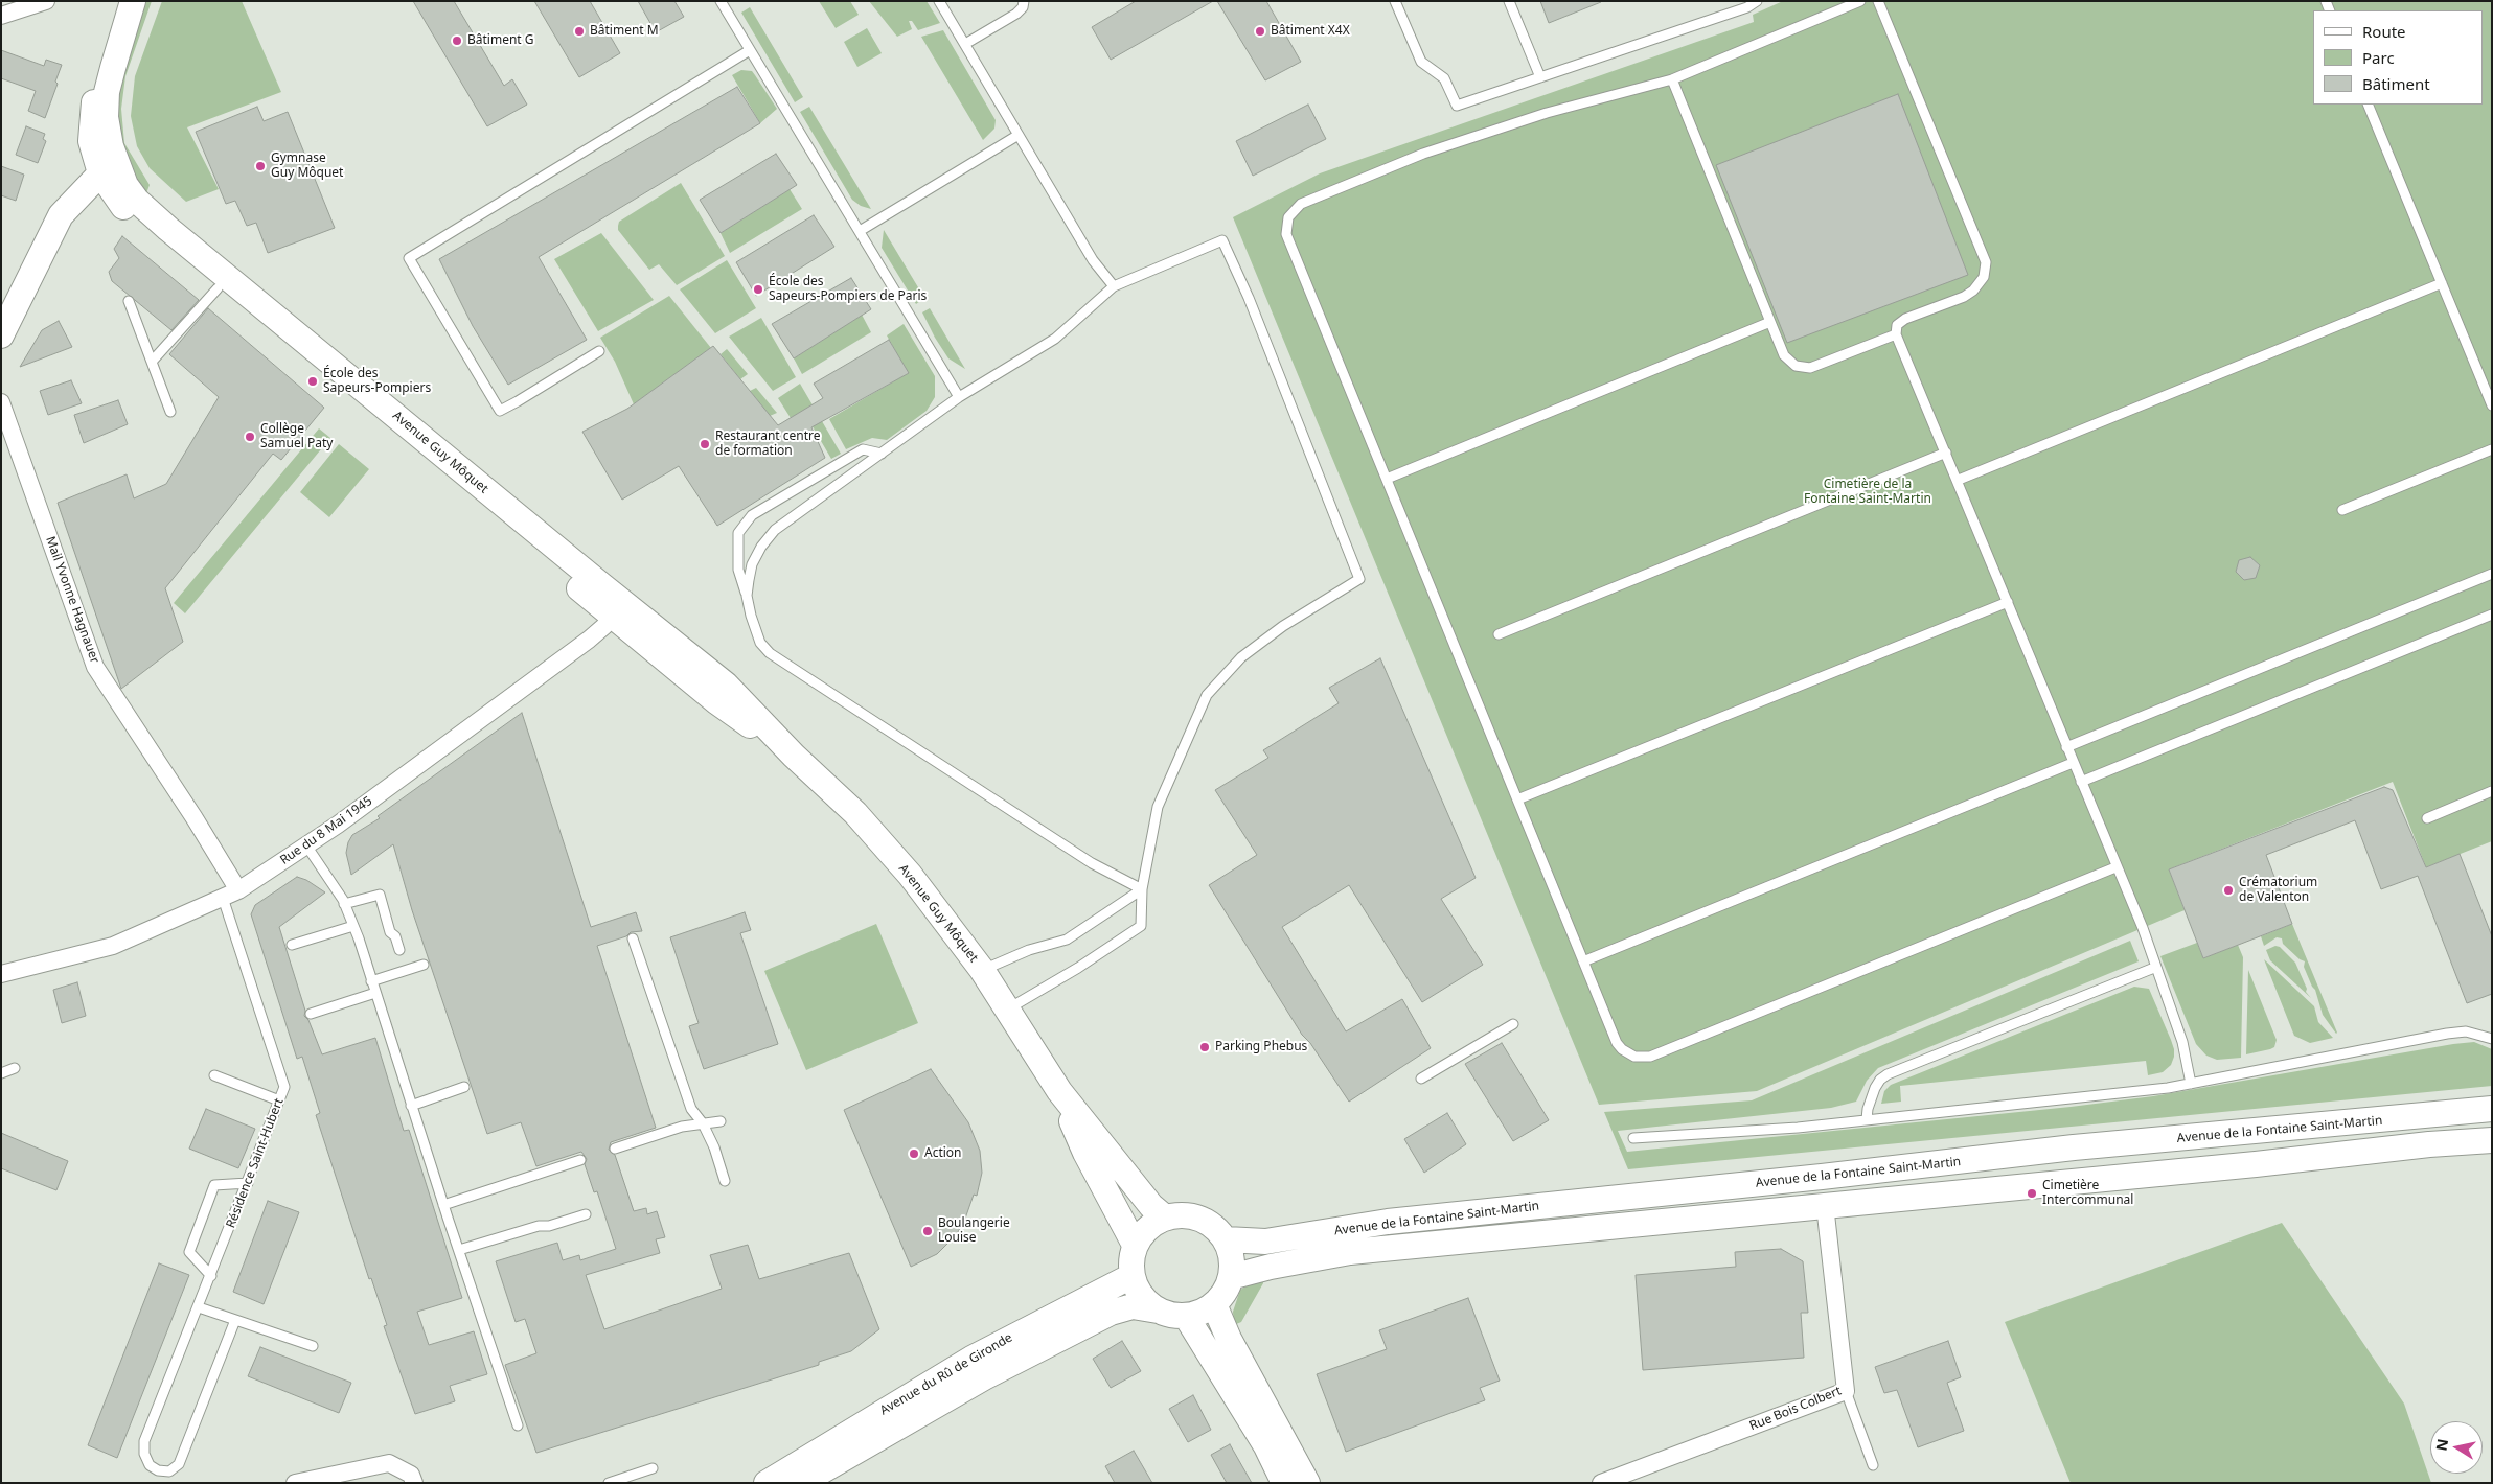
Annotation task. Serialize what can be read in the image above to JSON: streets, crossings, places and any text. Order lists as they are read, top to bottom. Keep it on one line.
{"streets":{"main road":["Avenue Guy Môquet","Avenue de la Fontaine Saint-Martin","Avenue du Rû de Gironde"],"street":["Mail Yvonne Hagnauer","Rue du 8 Mai 1945","Rue Bois Colbert"],"lane":["Résidence Saint-Hubert"]},"crossings":[["Avenue Guy Môquet","Rue du 8 Mai 1945"],["Avenue Guy Môquet","Avenue de la Fontaine Saint-Martin"],["Avenue Guy Môquet","Avenue du Rû de Gironde"],["Mail Yvonne Hagnauer","Rue du 8 Mai 1945"],["Mail Yvonne Hagnauer","Résidence Saint-Hubert"],["Rue du 8 Mai 1945","Résidence Saint-Hubert"],["Avenue de la Fontaine Saint-Martin","Avenue du Rû de Gironde"],["Avenue de la Fontaine Saint-Martin","Rue Bois Colbert"]],"parks":["Cimetière de la Fontaine Saint-Martin"],"places":["Bâtiment M","Bâtiment X4X","Bâtiment G","Gymnase Guy Môquet","École des Sapeurs-Pompiers de Paris","École des Sapeurs-Pompiers","Collège Samuel Paty","Restaurant centre de formation","Crématorium de Valenton","Parking Phebus","Action","Cimetière Intercommunal","Boulangerie Louise"],"legend":["Route","Parc","Bâtiment"],"north":"left"}
